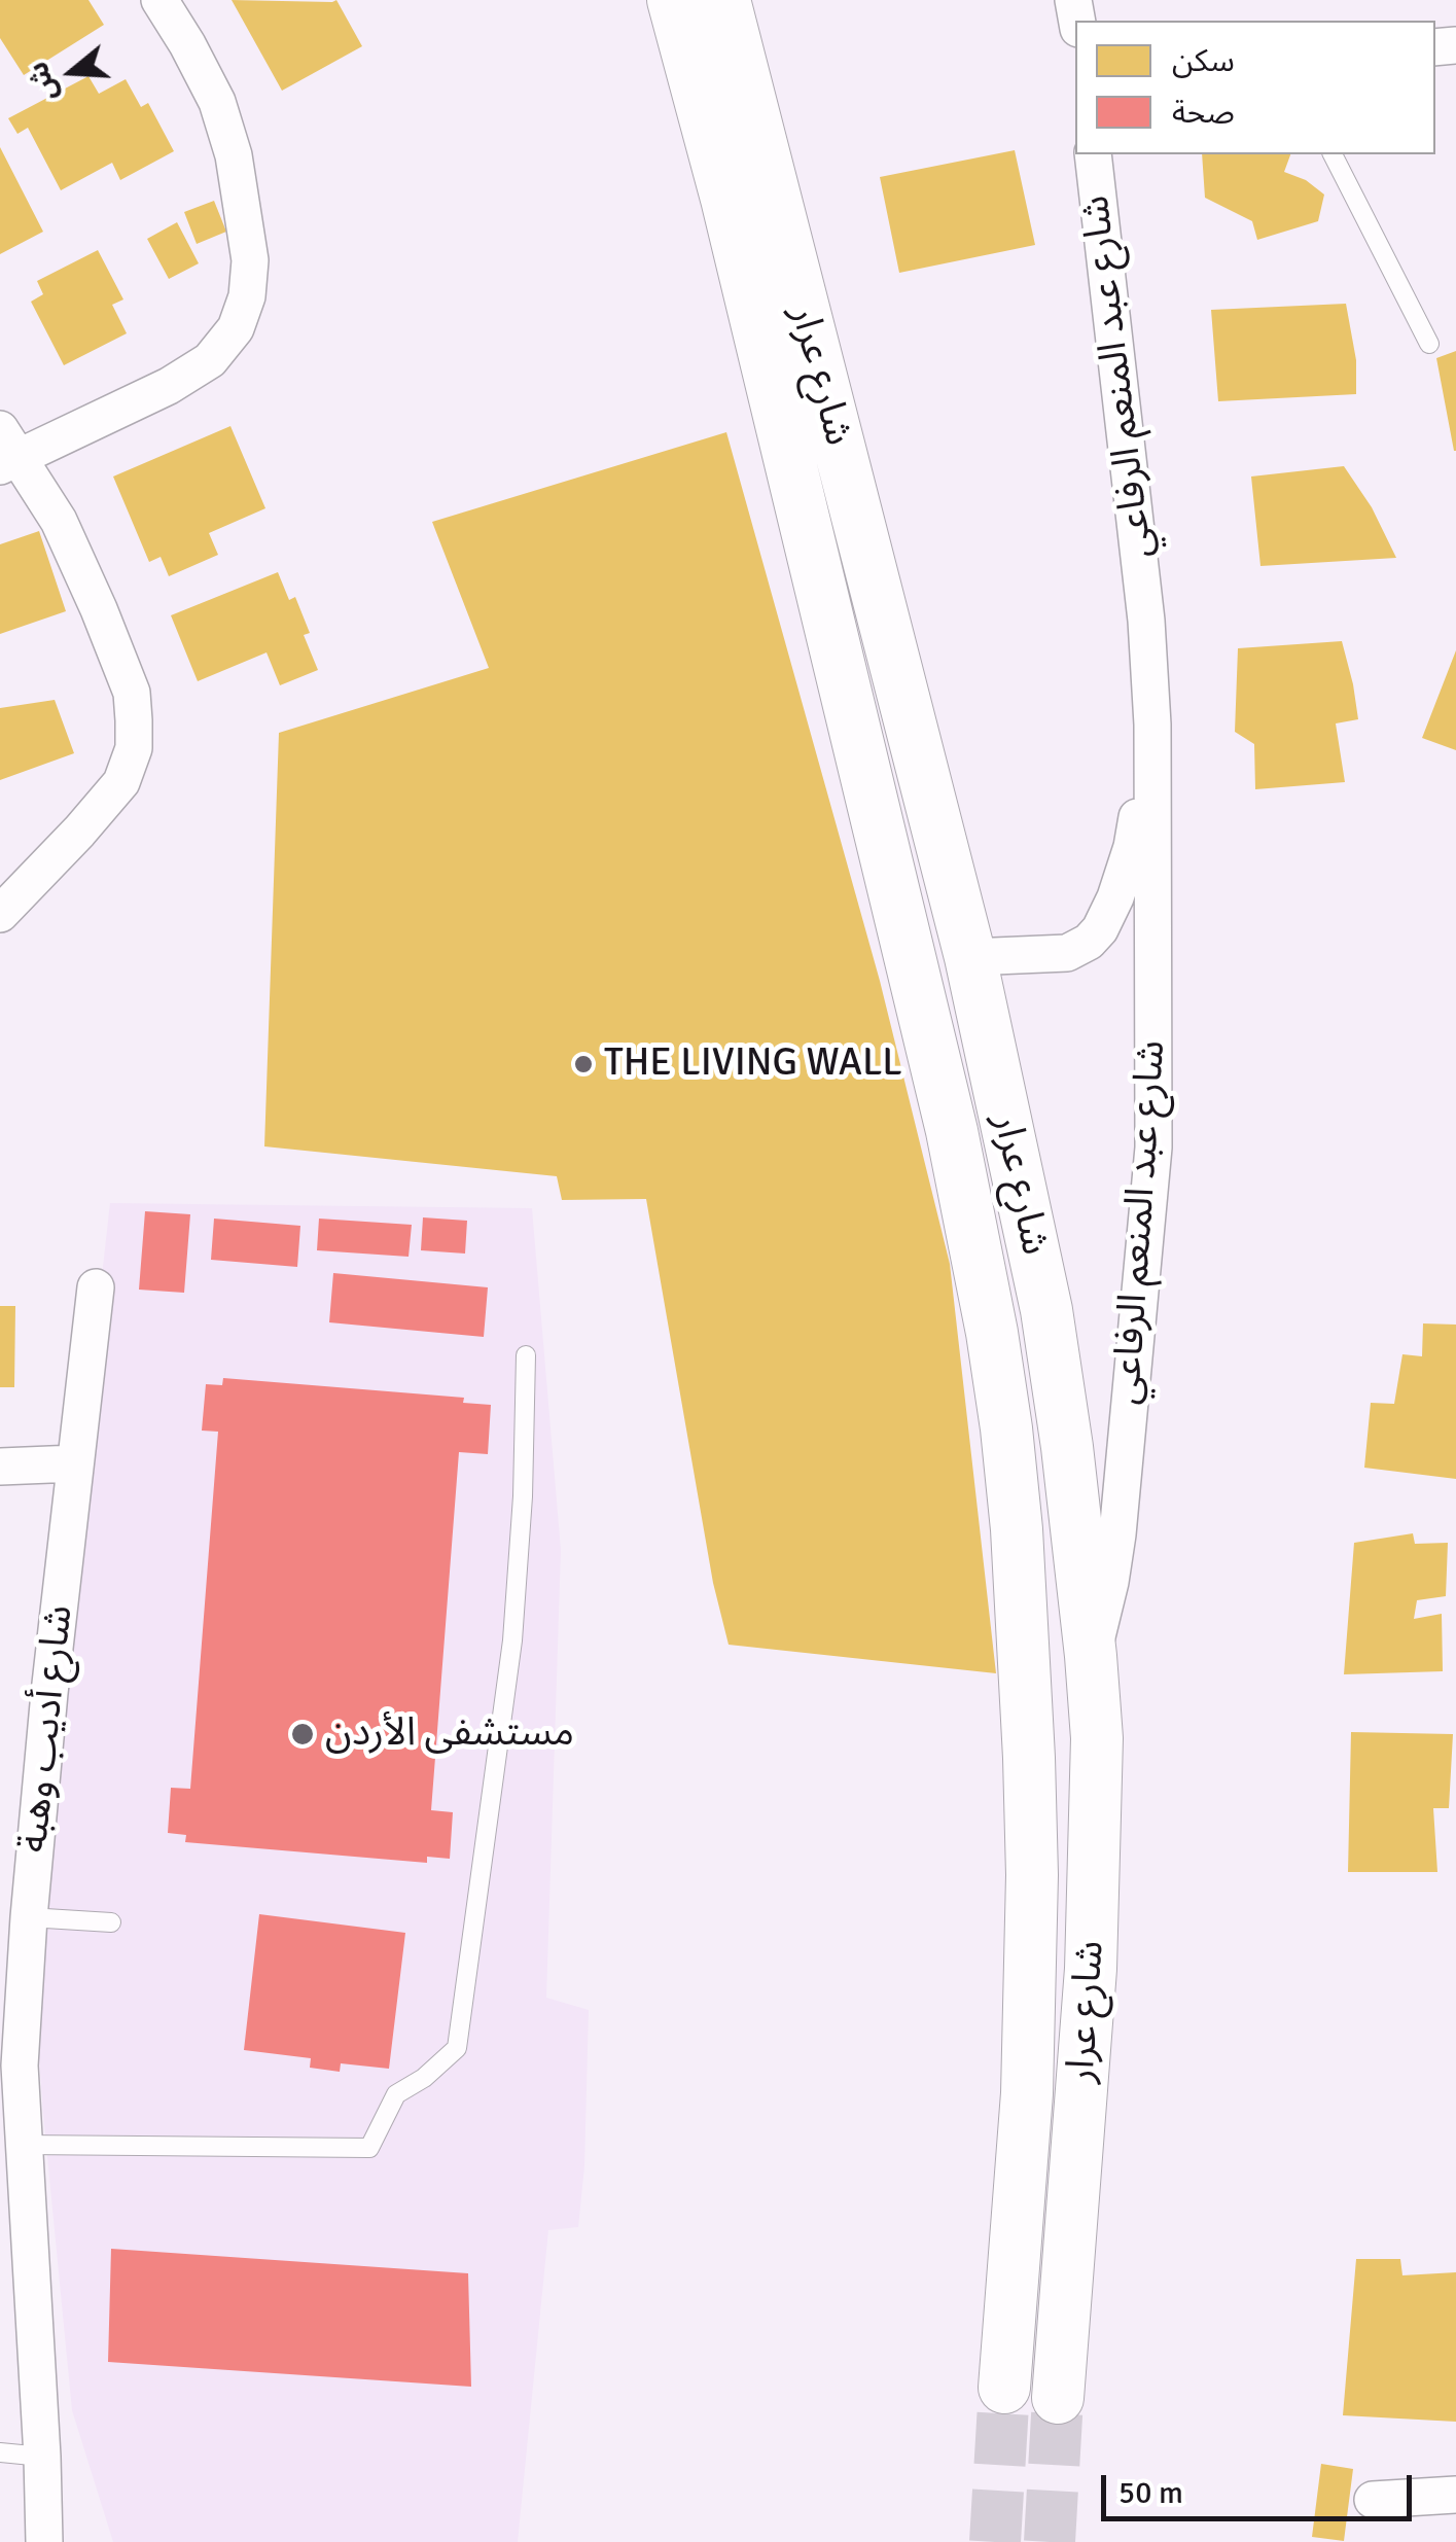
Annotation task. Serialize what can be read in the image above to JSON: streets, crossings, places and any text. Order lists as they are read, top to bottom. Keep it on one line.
{"streets":{"main road":["شارع عرار"],"street":["شارع عبد المنعم الرفاعي","شارع أديب وهبة"]},"crossings":[["شارع عرار","شارع عبد المنعم الرفاعي"]],"places":["THE LIVING WALL","مستشفى الأردن"],"legend":["سكن","صحة"],"scale_bar":"50 m","north":"left"}
